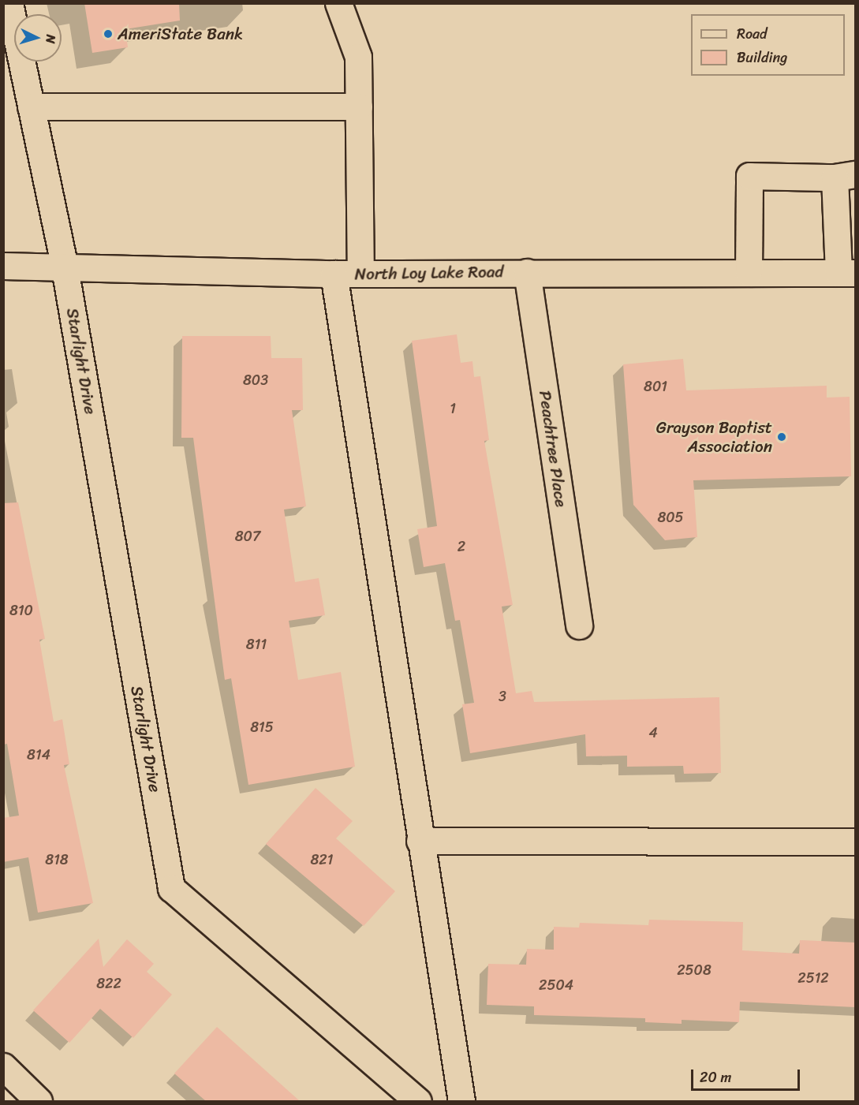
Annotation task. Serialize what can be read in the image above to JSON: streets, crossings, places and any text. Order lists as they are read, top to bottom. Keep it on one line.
{"streets":{"street":["North Loy Lake Road","Starlight Drive","Peachtree Place"]},"crossings":[["North Loy Lake Road","Starlight Drive"],["North Loy Lake Road","Peachtree Place"]],"places":["AmeriState Bank","Grayson Baptist Association"],"house_numbers":["803","801","1","805","807","2","810","811","3","815","4","814","818","821","2508","2512","822","2504"],"legend":["Road","Building"],"scale_bar":"20 m","north":"right"}
